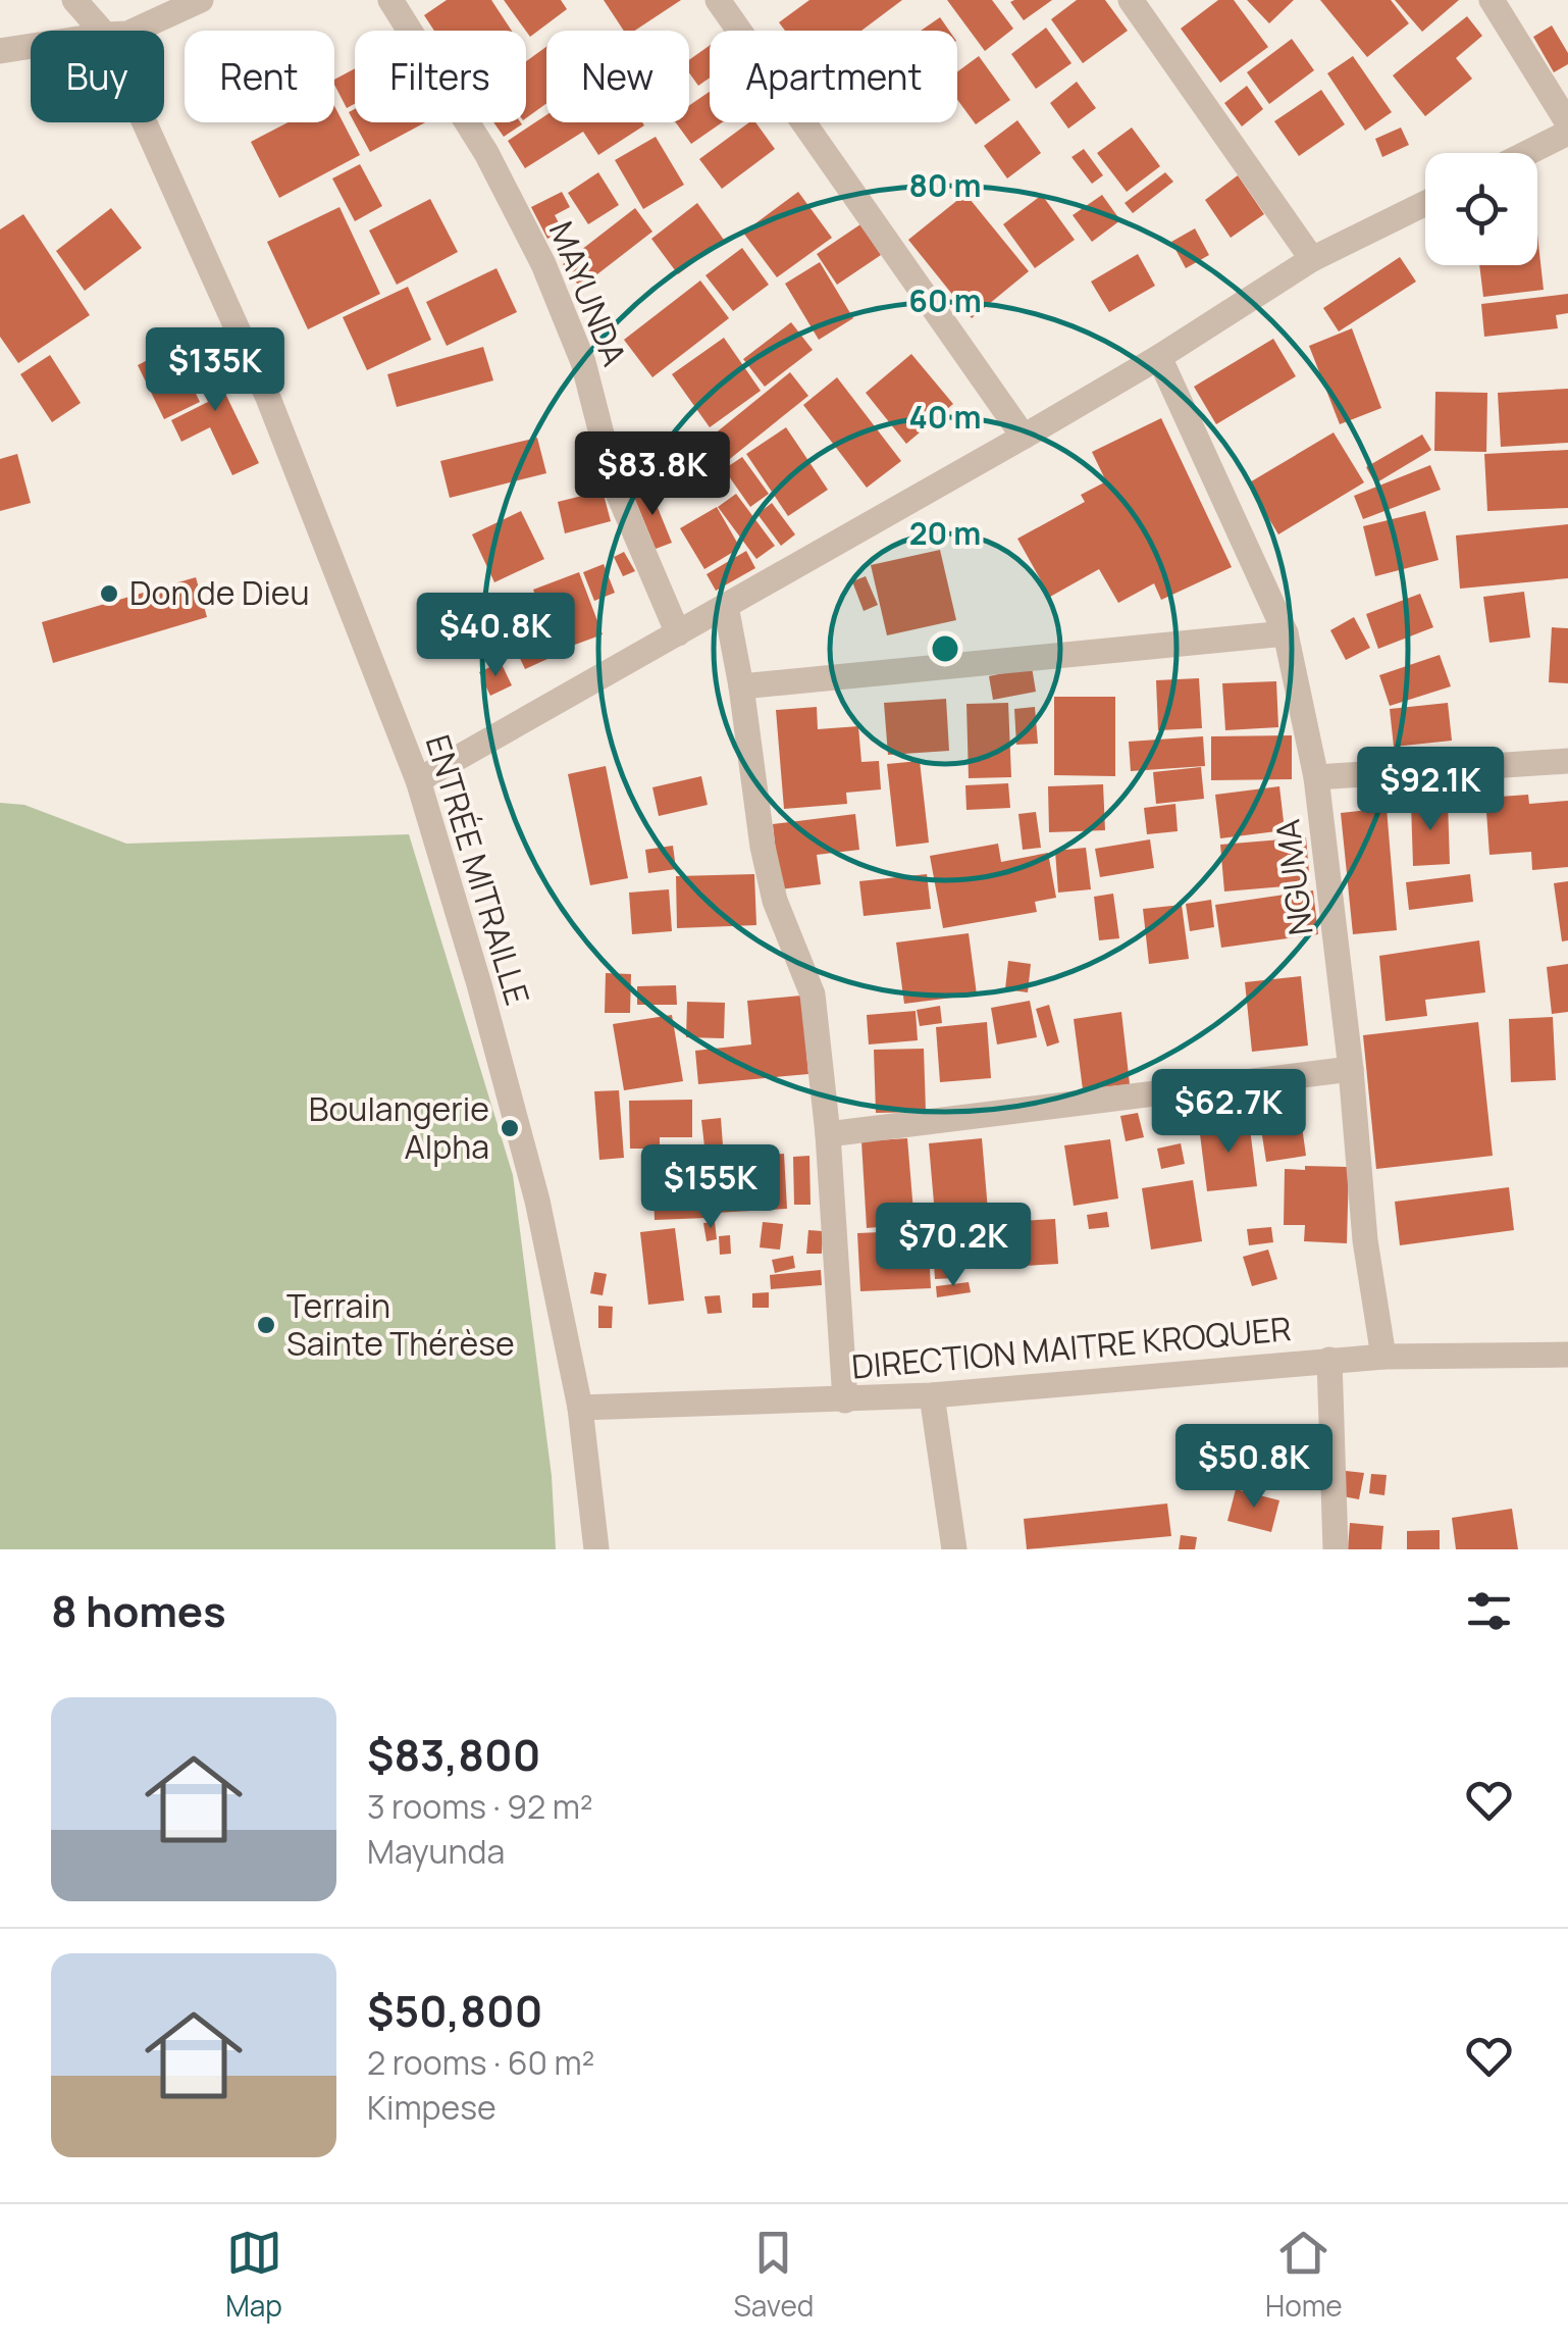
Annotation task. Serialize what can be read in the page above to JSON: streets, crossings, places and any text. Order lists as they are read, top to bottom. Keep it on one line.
{"streets":{"street":["MAYUNDA","ENTRÉE MITRAILLE","NGUMA","DIRECTION MAITRE KROQUER"]},"crossings":[["ENTRÉE MITRAILLE","DIRECTION MAITRE KROQUER"],["NGUMA","DIRECTION MAITRE KROQUER"]],"places":["Don de Dieu","Boulangerie Alpha","Terrain Sainte Thérèse"],"page":{"chip":["Buy","Rent","Filters","New","Apartment"],"price":["$135K","$83.8K","$40.8K","$92.1K","$62.7K","$155K","$70.2K","$50.8K"],"heading":"8 homes","list":[{"name":"$83,800","note":"3 rooms · 92 m² · Mayunda"},{"name":"$50,800","note":"2 rooms · 60 m² · Kimpese"}],"tabs":["Map","Saved","Home"]},"rings":["80 m","60 m","40 m","20 m"]}
